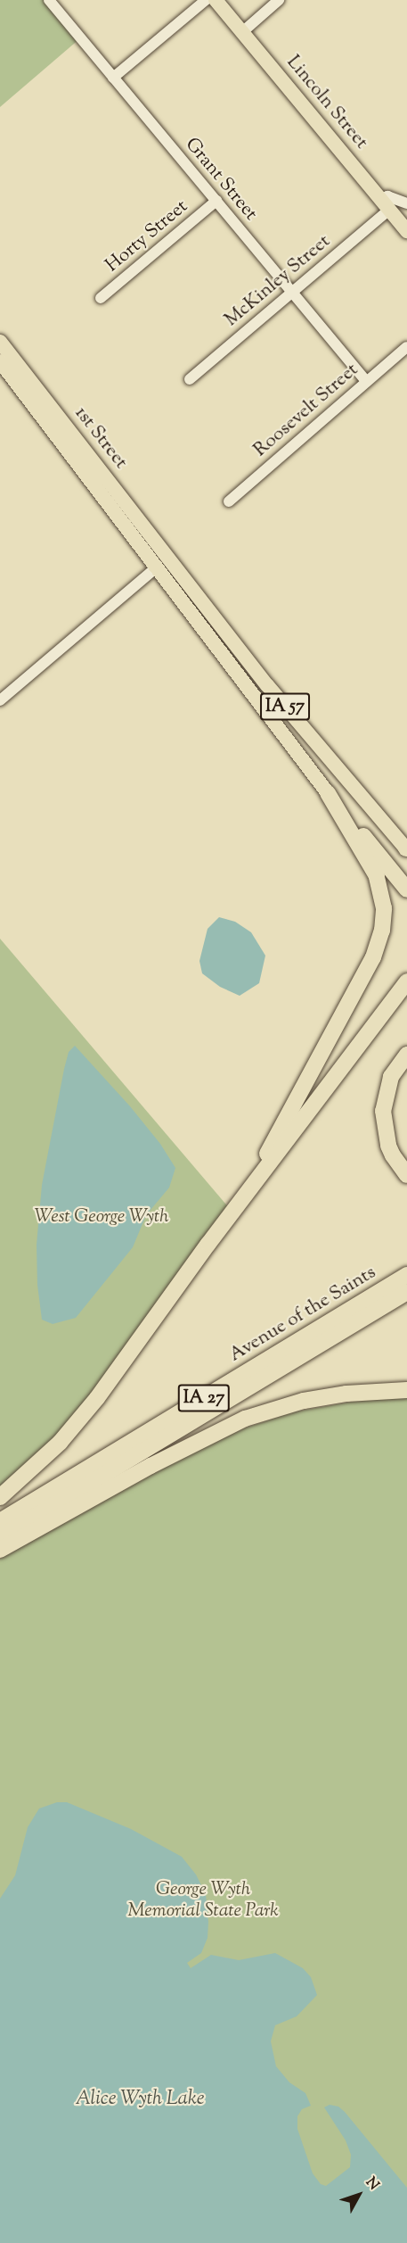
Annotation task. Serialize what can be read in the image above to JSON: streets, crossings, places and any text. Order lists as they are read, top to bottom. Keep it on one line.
{"streets":{"highway":["IA 57","Avenue of the Saints","IA 27"],"main road":["Lincoln Street","1st Street"],"street":["Grant Street","Horty Street","McKinley Street","Roosevelt Street"]},"crossings":[["Lincoln Street","McKinley Street"],["Grant Street","Horty Street"],["Grant Street","McKinley Street"],["Grant Street","Roosevelt Street"],["1st Street","IA 57"]],"water":["Alice Wyth Lake"],"parks":["West George Wyth","George Wyth Memorial State Park"],"north":"top right"}
